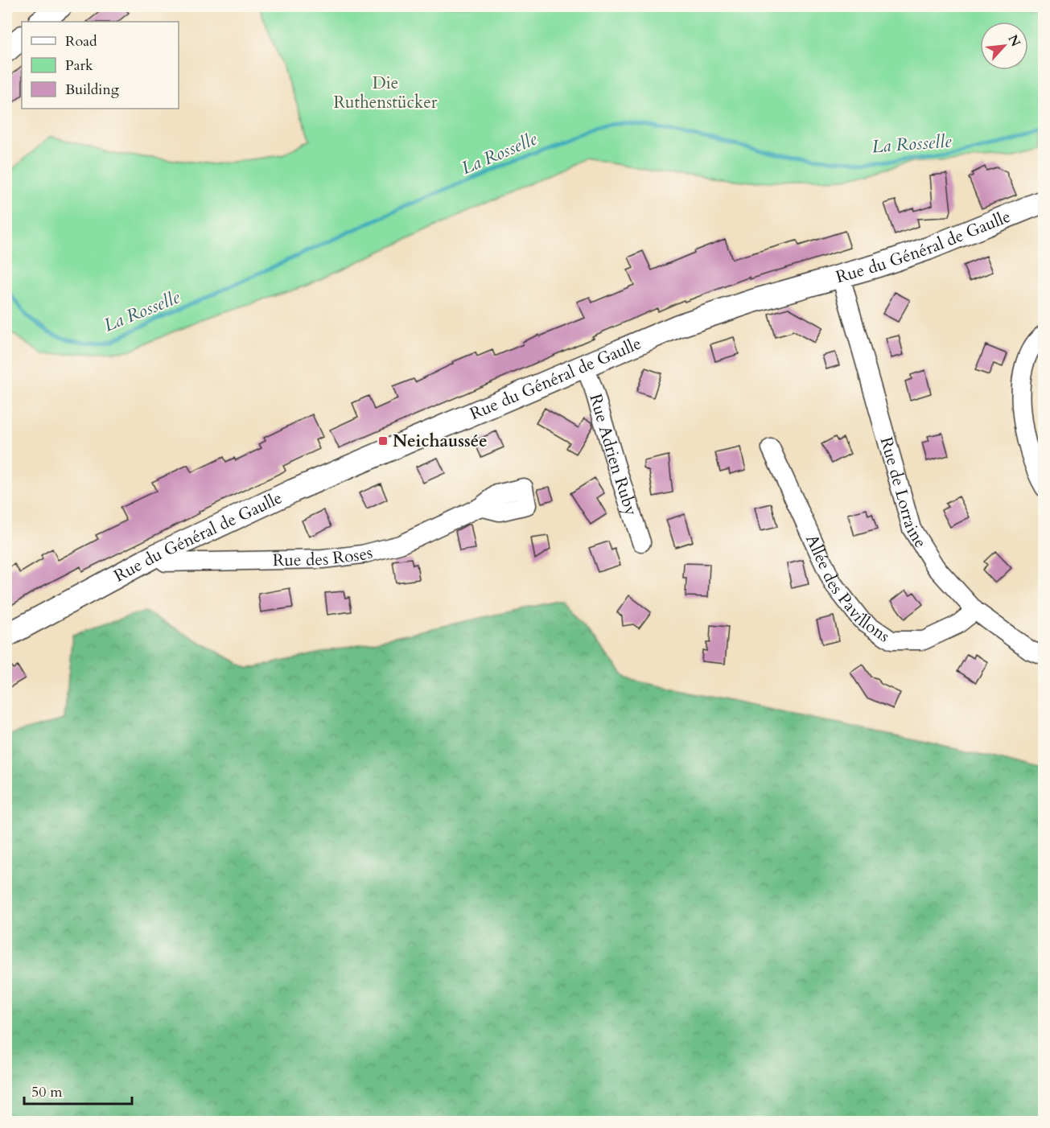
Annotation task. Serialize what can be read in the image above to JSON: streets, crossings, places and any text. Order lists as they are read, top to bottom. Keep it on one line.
{"streets":{"main road":["Rue du Général de Gaulle"],"street":["Rue Adrien Ruby","Rue de Lorraine","Rue des Roses","Allée des Pavillons"]},"crossings":[["Rue du Général de Gaulle","Rue Adrien Ruby"],["Rue du Général de Gaulle","Rue de Lorraine"],["Rue du Général de Gaulle","Rue des Roses"],["Rue de Lorraine","Allée des Pavillons"]],"water":["La Rosselle"],"parks":["Die Ruthenstücker"],"places":{"transit":["Neichaussée"]},"legend":["Road","Park","Building"],"scale_bar":"50 m","north":"top right"}
